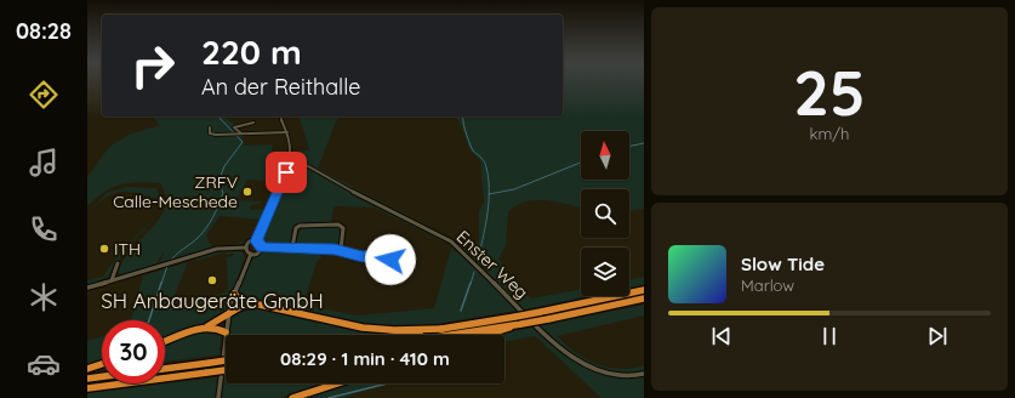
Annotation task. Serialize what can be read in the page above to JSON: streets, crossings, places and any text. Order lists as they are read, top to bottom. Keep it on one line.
{"streets":{"street":["Enster Weg"]},"places":["ZRFV Calle-Meschede","ITH","SH Anbaugeräte GmbH"],"north":"top","page":{"tabs":"08:28","tile":["25","km/h"],"turn":["220 m","An der Reithalle"],"song":["Slow Tide","Marlow"],"limit":"30","trip":"08:29 · 1 min · 410 m"}}
